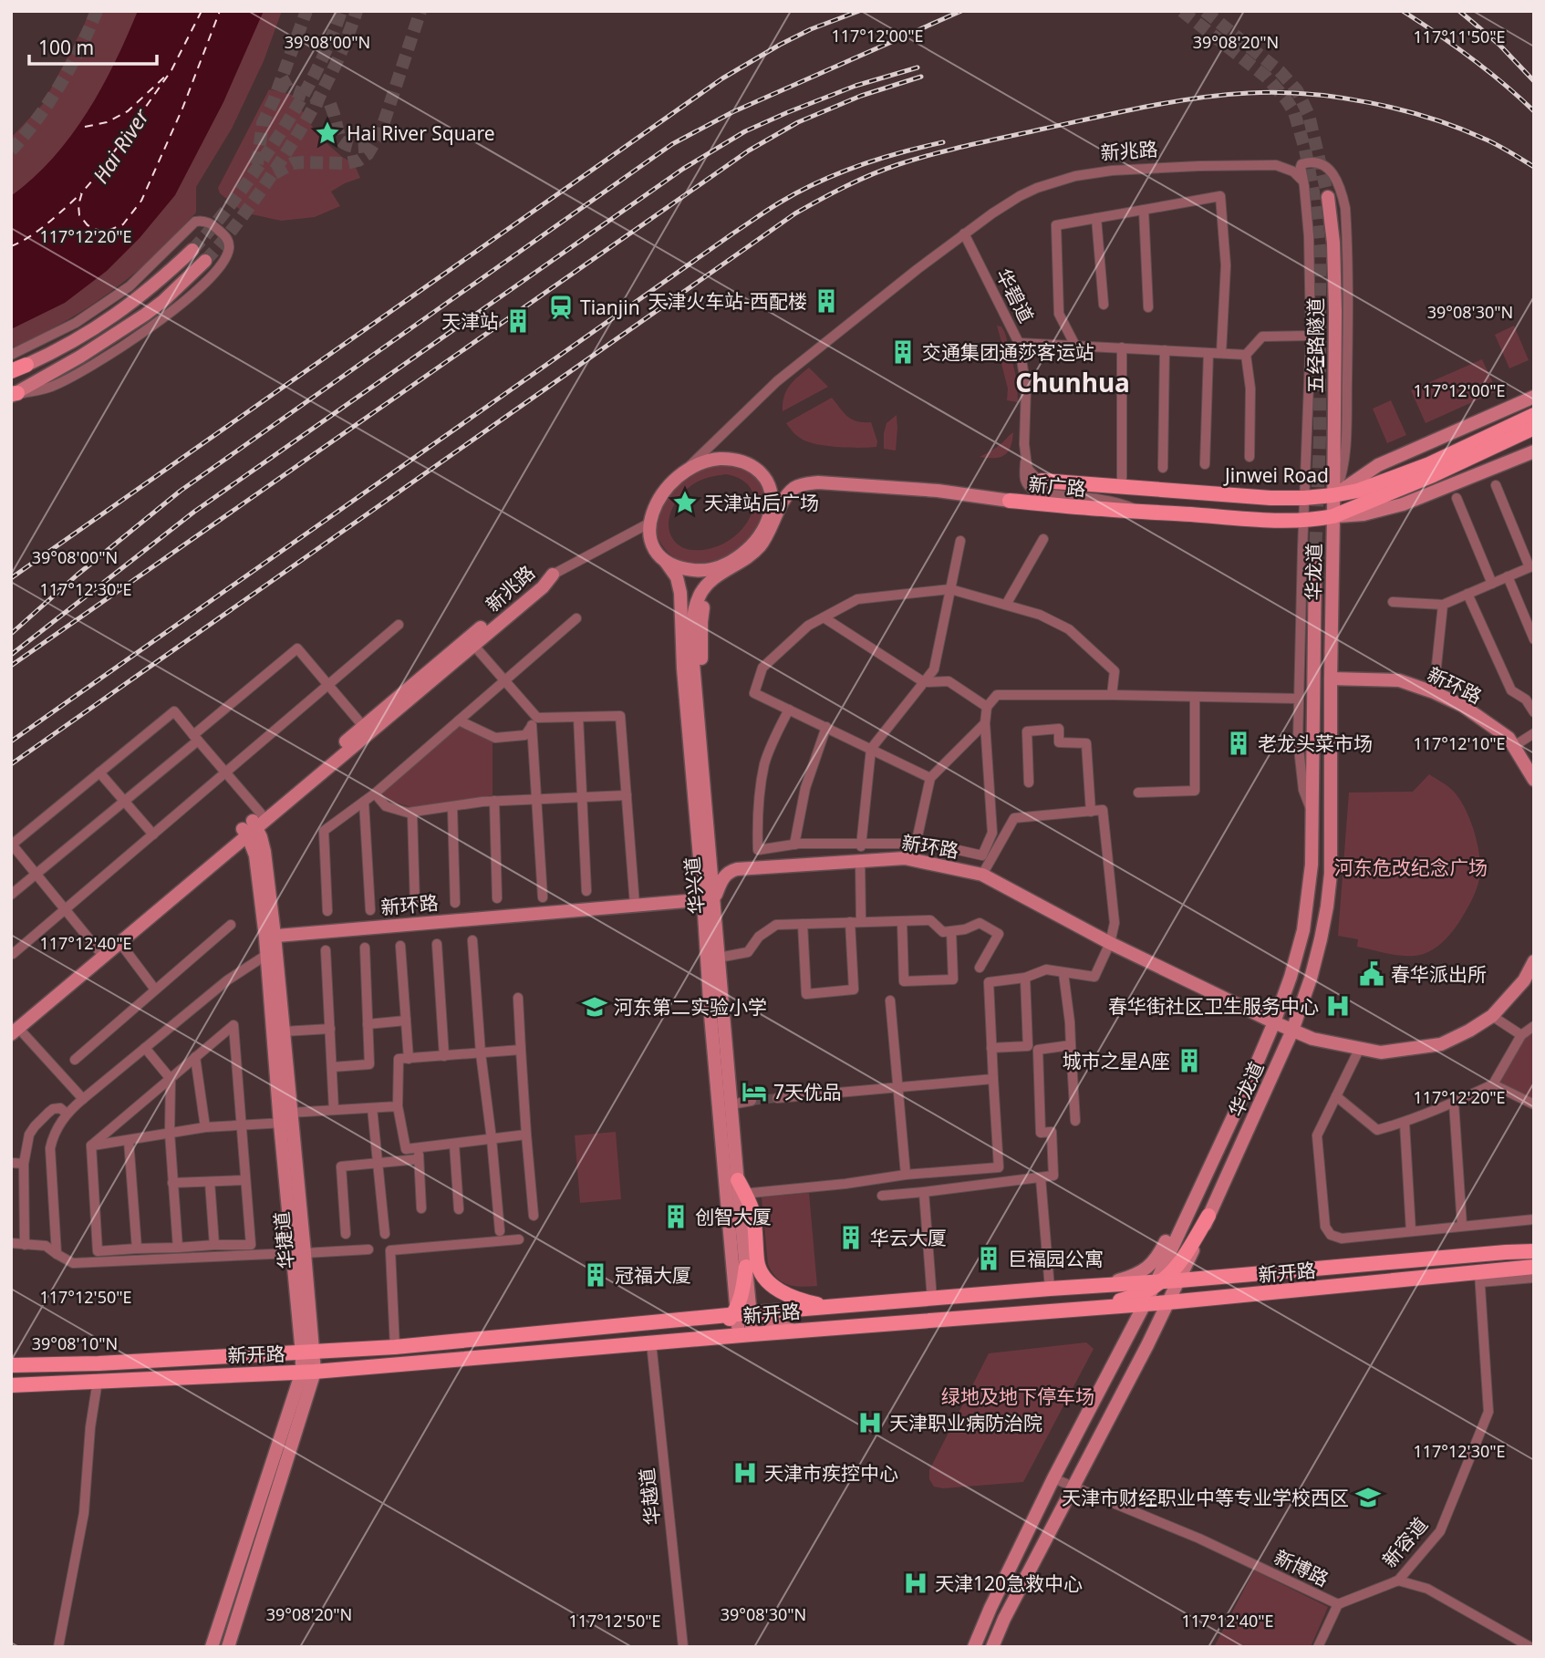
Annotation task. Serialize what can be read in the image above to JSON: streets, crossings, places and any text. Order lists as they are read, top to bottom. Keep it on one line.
{"streets":{"main road":["新兆路","五经路隧道","Jinwei Road","新广路","华龙道","新环路","华兴道","华捷道","新开路"],"street":["华碧道","华越道","新容道","新博路"]},"crossings":[["新兆路","华碧道"],["新兆路","华兴道"],["新兆路","华捷道"],["华碧道","新广路"],["五经路隧道","Jinwei Road"],["五经路隧道","华龙道"],["Jinwei Road","华龙道"],["新广路","华兴道"],["华龙道","新环路"],["华龙道","新开路"],["华龙道","新博路"],["新环路","华兴道"],["新环路","华捷道"],["华捷道","新开路"],["新开路","华越道"],["新开路","新容道"],["新容道","新博路"]],"districts":["Chunhua"],"water":["Hai River"],"parks":["河东危改纪念广场","绿地及地下停车场"],"places":{"place":["Hai River Square","天津站后广场"],"building":["天津火车站-西配楼","天津站","交通集团通莎客运站","老龙头菜市场","城市之星A座","创智大厦","华云大厦","巨福园公寓","冠福大厦"],"station":["Tianjin"],"public building":["春华派出所"],"hospital":["春华街社区卫生服务中心","天津职业病防治院","天津市疾控中心","天津120急救中心"],"school or university":["河东第二实验小学","天津市财经职业中等专业学校西区"],"hotel":["7天优品"]},"scale_bar":"100 m","coordinates":["117°12'00\"E","117°11'50\"E","39°08'00\"N","39°08'20\"N","117°12'20\"E","39°08'30\"N","117°12'30\"E","117°12'10\"E","117°12'40\"E","117°12'50\"E","39°08'10\"N"]}
